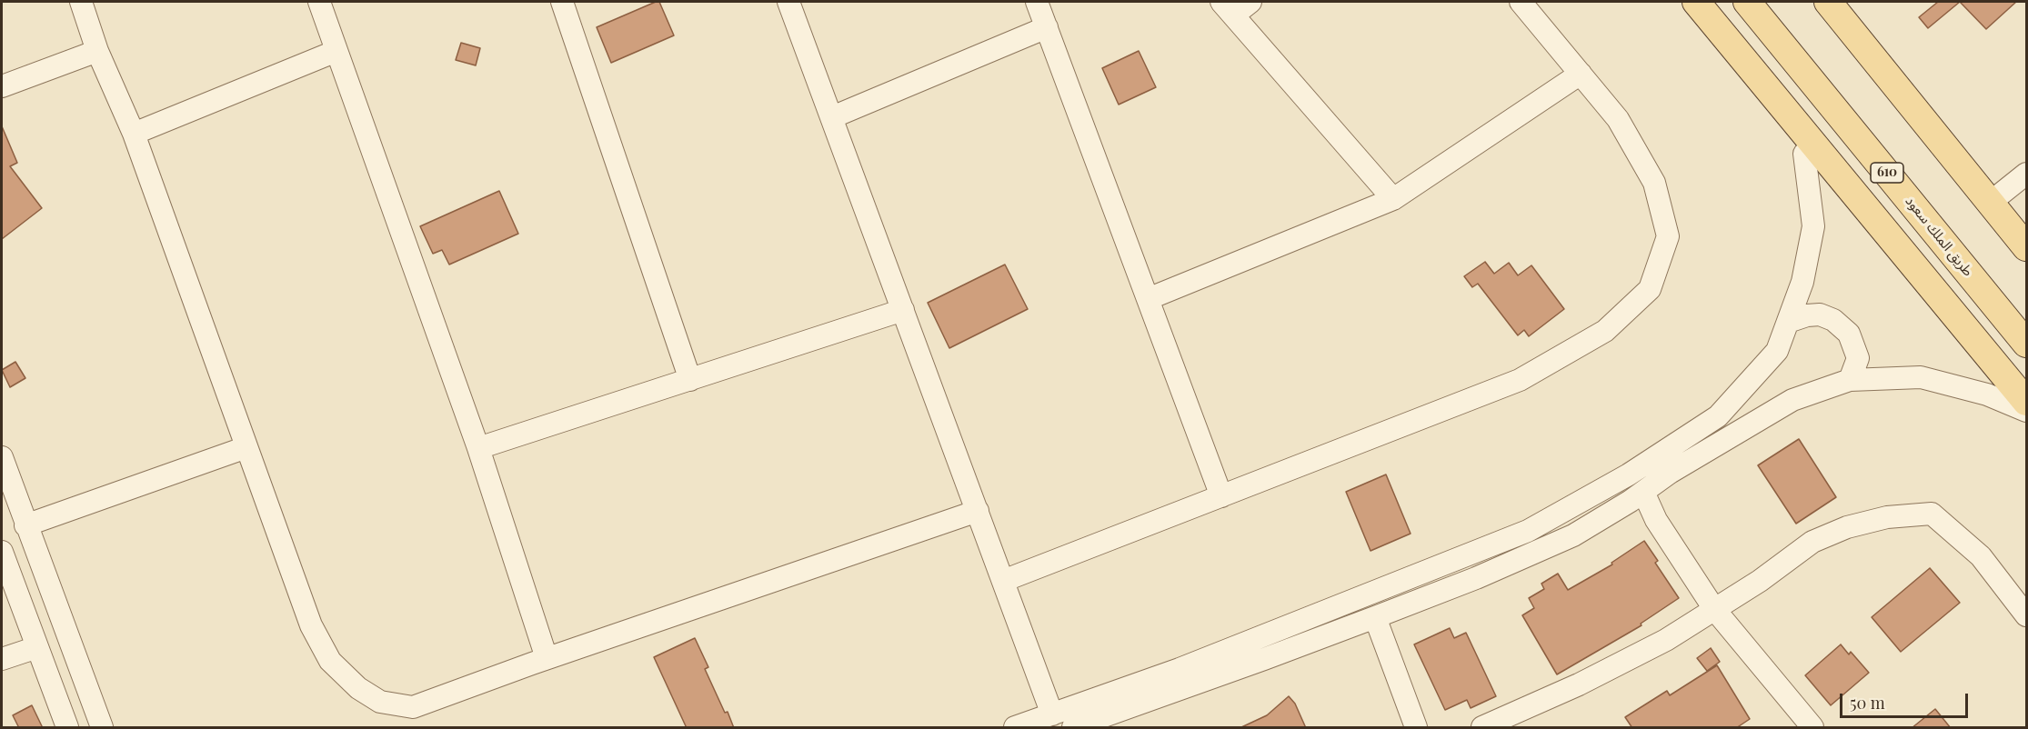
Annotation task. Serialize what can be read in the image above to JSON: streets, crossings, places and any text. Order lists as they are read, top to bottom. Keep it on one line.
{"streets":{"main road":["610","طريق الملك سعود"]},"scale_bar":"50 m"}
